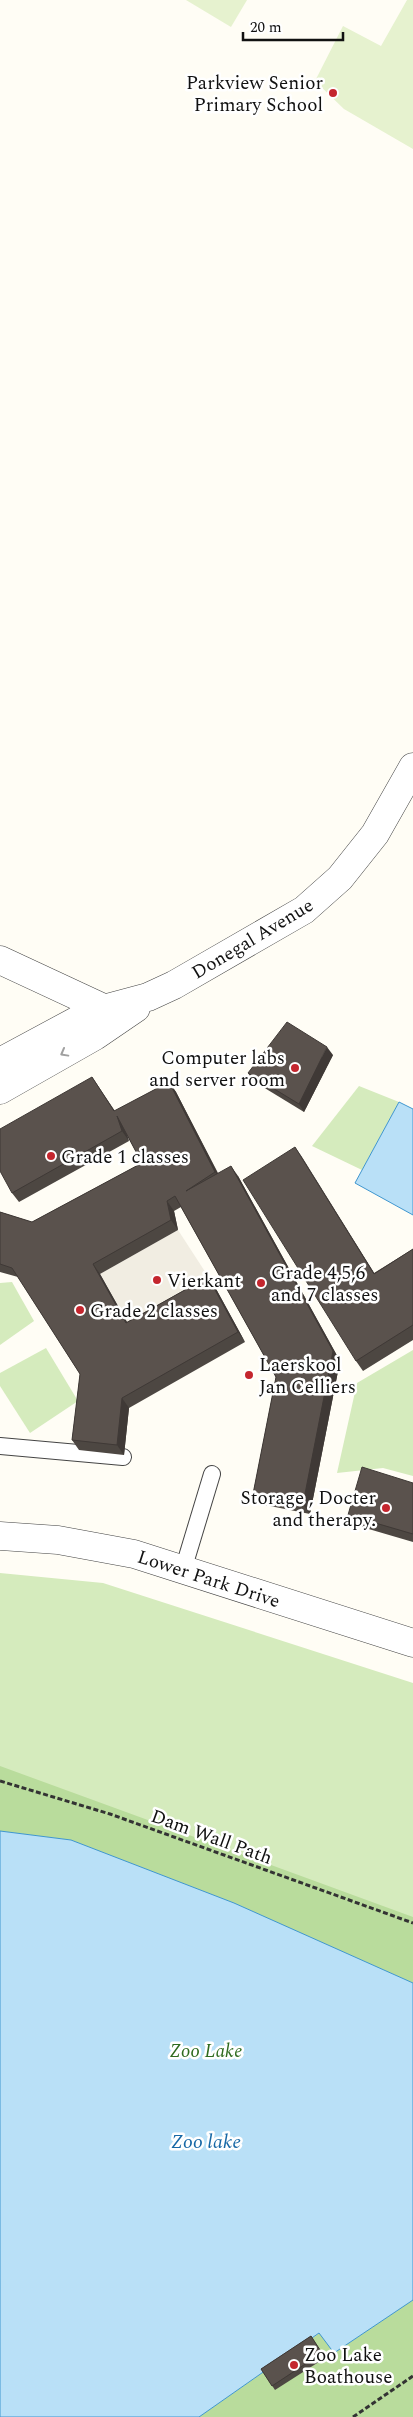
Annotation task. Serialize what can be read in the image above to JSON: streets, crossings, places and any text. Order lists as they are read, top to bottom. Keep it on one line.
{"streets":{"street":["Donegal Avenue","Lower Park Drive"],"path":["Dam Wall Path"]},"water":["Zoo lake"],"parks":["Zoo Lake"],"places":["Parkview Senior Primary School","Computer labs and server room","Grade 1 classes","Vierkant","Grade 4,5,6 and 7 classes","Grade 2 classes","Laerskool Jan Celliers","Storage , Docter and therapy.","Zoo Lake Boathouse"],"scale_bar":"20 m"}
